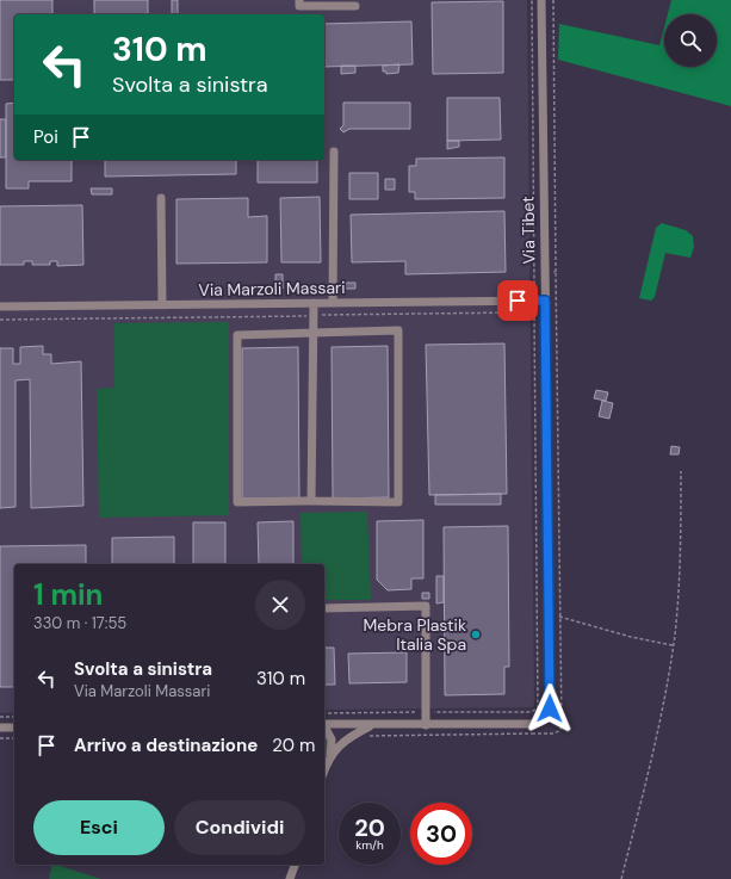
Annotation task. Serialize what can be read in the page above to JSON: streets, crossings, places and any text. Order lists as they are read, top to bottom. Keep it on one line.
{"streets":{"street":["Via Tibet","Via Marzoli Massari"]},"crossings":[["Via Tibet","Via Marzoli Massari"]],"places":["Mebra Plastik Italia Spa"],"page":{"turn":["310 m","Svolta a sinistra"],"then":"Poi","heading":["1 min","330 m · 17:55"],"list":[{"name":"Svolta a sinistra","note":"Via Marzoli Massari","value":"310 m"},{"name":"Arrivo a destinazione","value":"20 m"}],"buttons":["Esci","Condividi"],"speed":"20 km/h","limit":"30"}}
